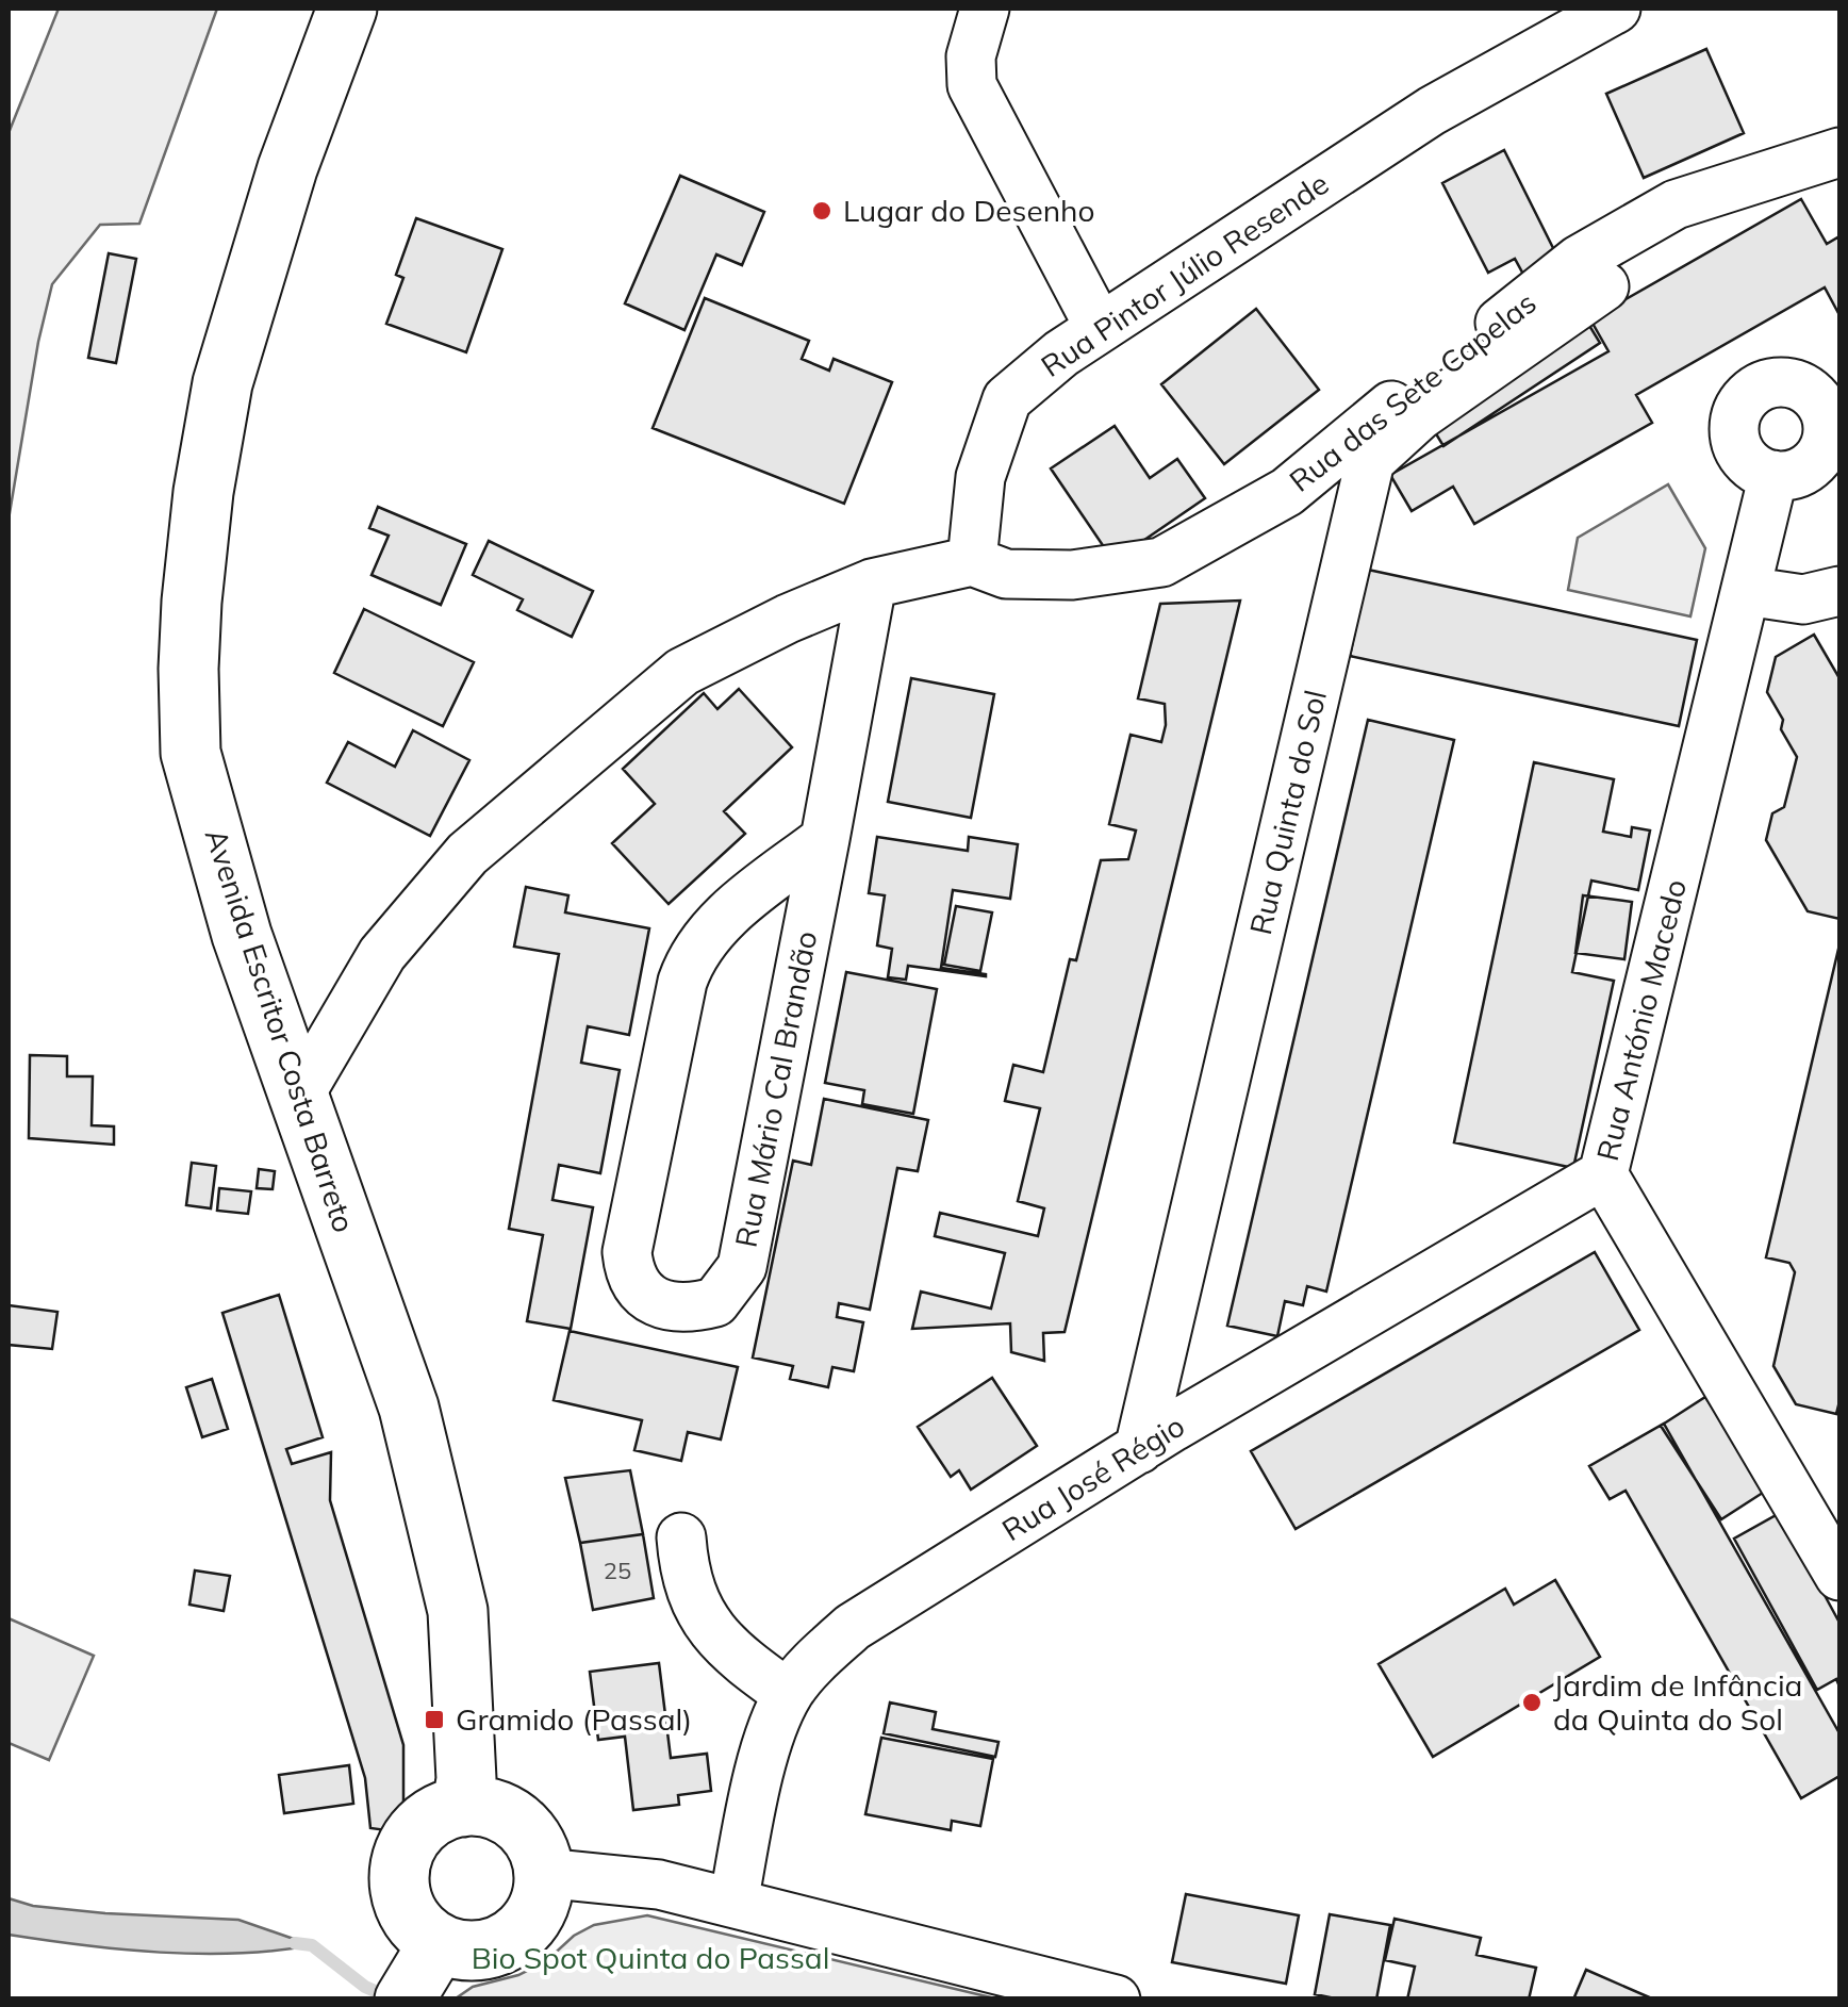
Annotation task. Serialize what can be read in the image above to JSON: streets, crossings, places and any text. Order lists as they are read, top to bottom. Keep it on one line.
{"streets":{"main road":["Avenida Escritor Costa Barreto"],"street":["Rua Pintor Júlio Resende","Rua das Sete Capelas","Rua Quinta do Sol","Rua António Macedo","Rua Mário Cal Brandão","Rua José Régio"]},"crossings":[["Rua Pintor Júlio Resende","Rua das Sete Capelas"],["Rua Quinta do Sol","Rua José Régio"],["Rua António Macedo","Rua José Régio"]],"parks":["Bio Spot Quinta do Passal"],"places":{"other":["Lugar do Desenho","Jardim de Infância da Quinta do Sol"],"transit":["Gramido (Passal)"]},"house_numbers":["25"]}
